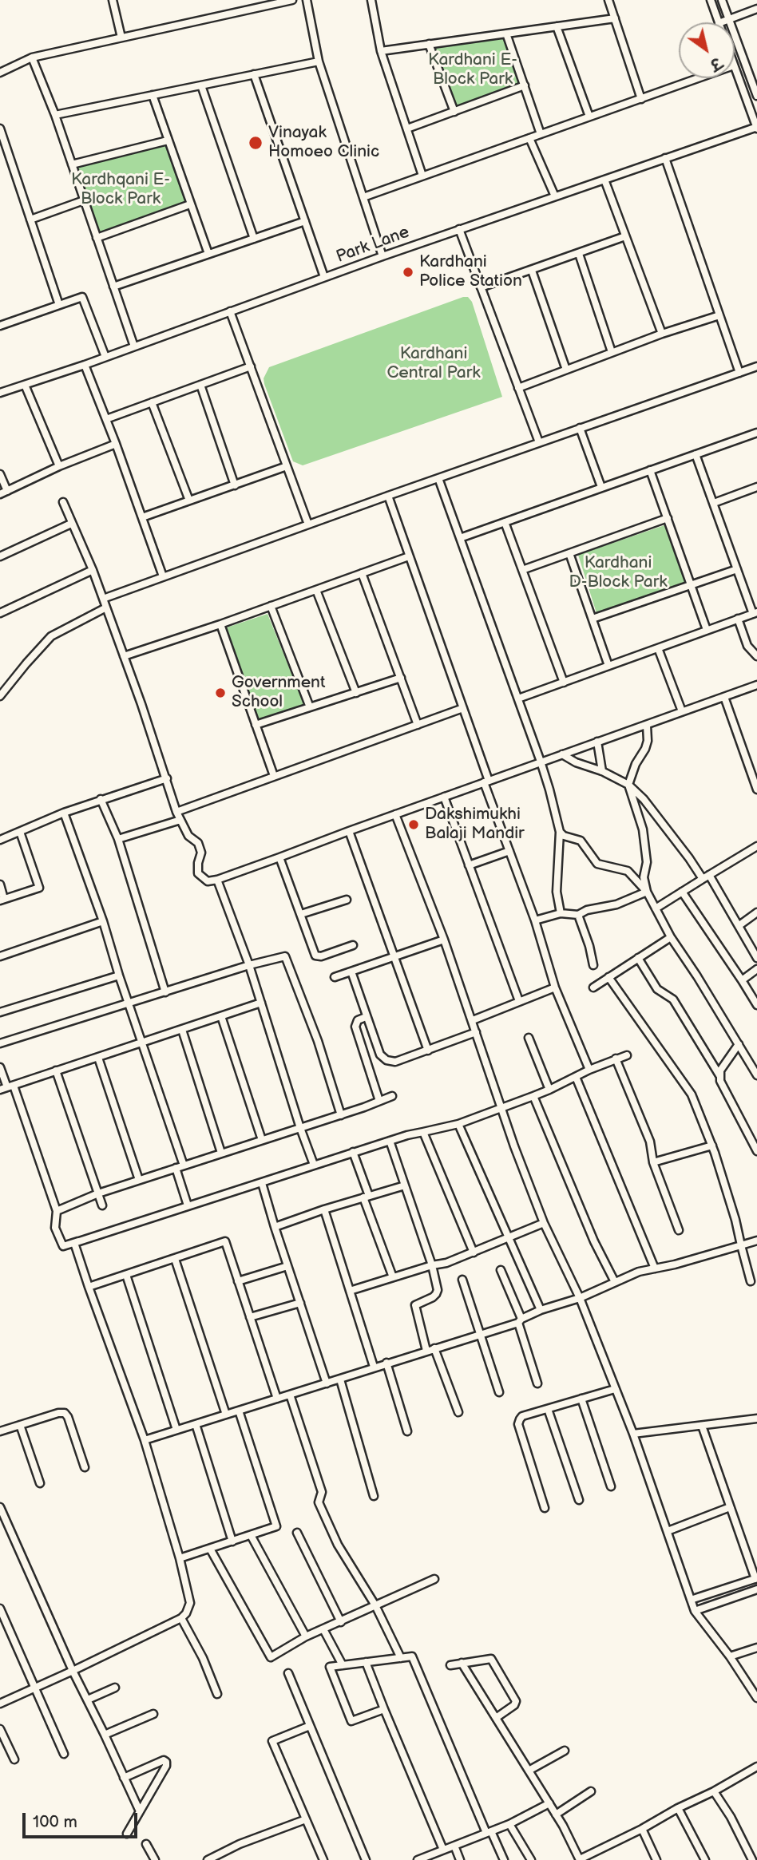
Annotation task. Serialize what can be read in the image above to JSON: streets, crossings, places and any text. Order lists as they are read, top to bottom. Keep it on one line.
{"streets":{"street":["Park Lane"]},"parks":["Kardhani E- Block Park","Kardhqani E- Block Park","Kardhani Central Park","Kardhani D-Block Park"],"places":["Vinayak Homoeo Clinic","Kardhani Police Station","Government School","Dakshimukhi Balaji Mandir"],"scale_bar":"100 m","north":"bottom right"}
